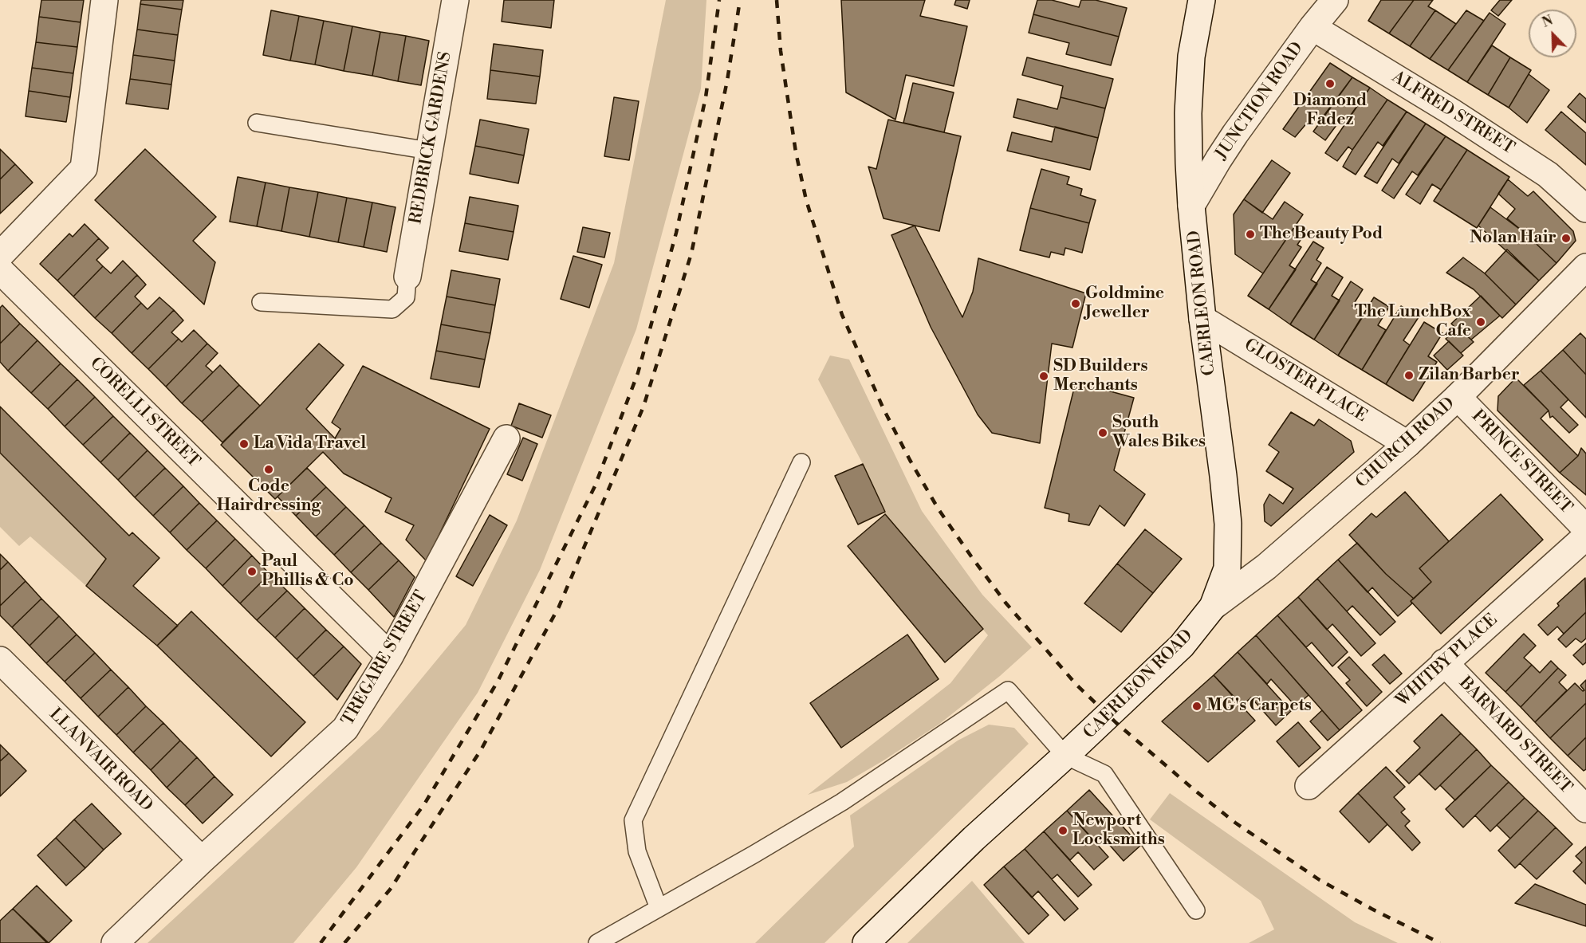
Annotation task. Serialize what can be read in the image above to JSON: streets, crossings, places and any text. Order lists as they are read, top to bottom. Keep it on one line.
{"streets":{"street":["JUNCTION ROAD","ALFRED STREET","REDBRICK GARDENS","CAERLEON ROAD","GLOSTER PLACE","CORELLI STREET","CHURCH ROAD","PRINCE STREET","TREGARE STREET","WHITBY PLACE","BARNARD STREET","LLANVAIR ROAD"]},"crossings":[["JUNCTION ROAD","ALFRED STREET"],["JUNCTION ROAD","CAERLEON ROAD"],["CAERLEON ROAD","GLOSTER PLACE"],["CAERLEON ROAD","CHURCH ROAD"],["GLOSTER PLACE","CHURCH ROAD"],["CORELLI STREET","TREGARE STREET"],["CHURCH ROAD","PRINCE STREET"],["TREGARE STREET","LLANVAIR ROAD"],["WHITBY PLACE","BARNARD STREET"]],"places":["Diamond Fadez","The Beauty Pod","Nolan Hair","Goldmine Jeweller","The LunchBox Cafe","Zilan Barber","SD Builders Merchants","South Wales Bikes","La Vida Travel","Code Hairdressing","Paul Phillis & Co","MG's Carpets","Newport Locksmiths"],"north":"top left"}
